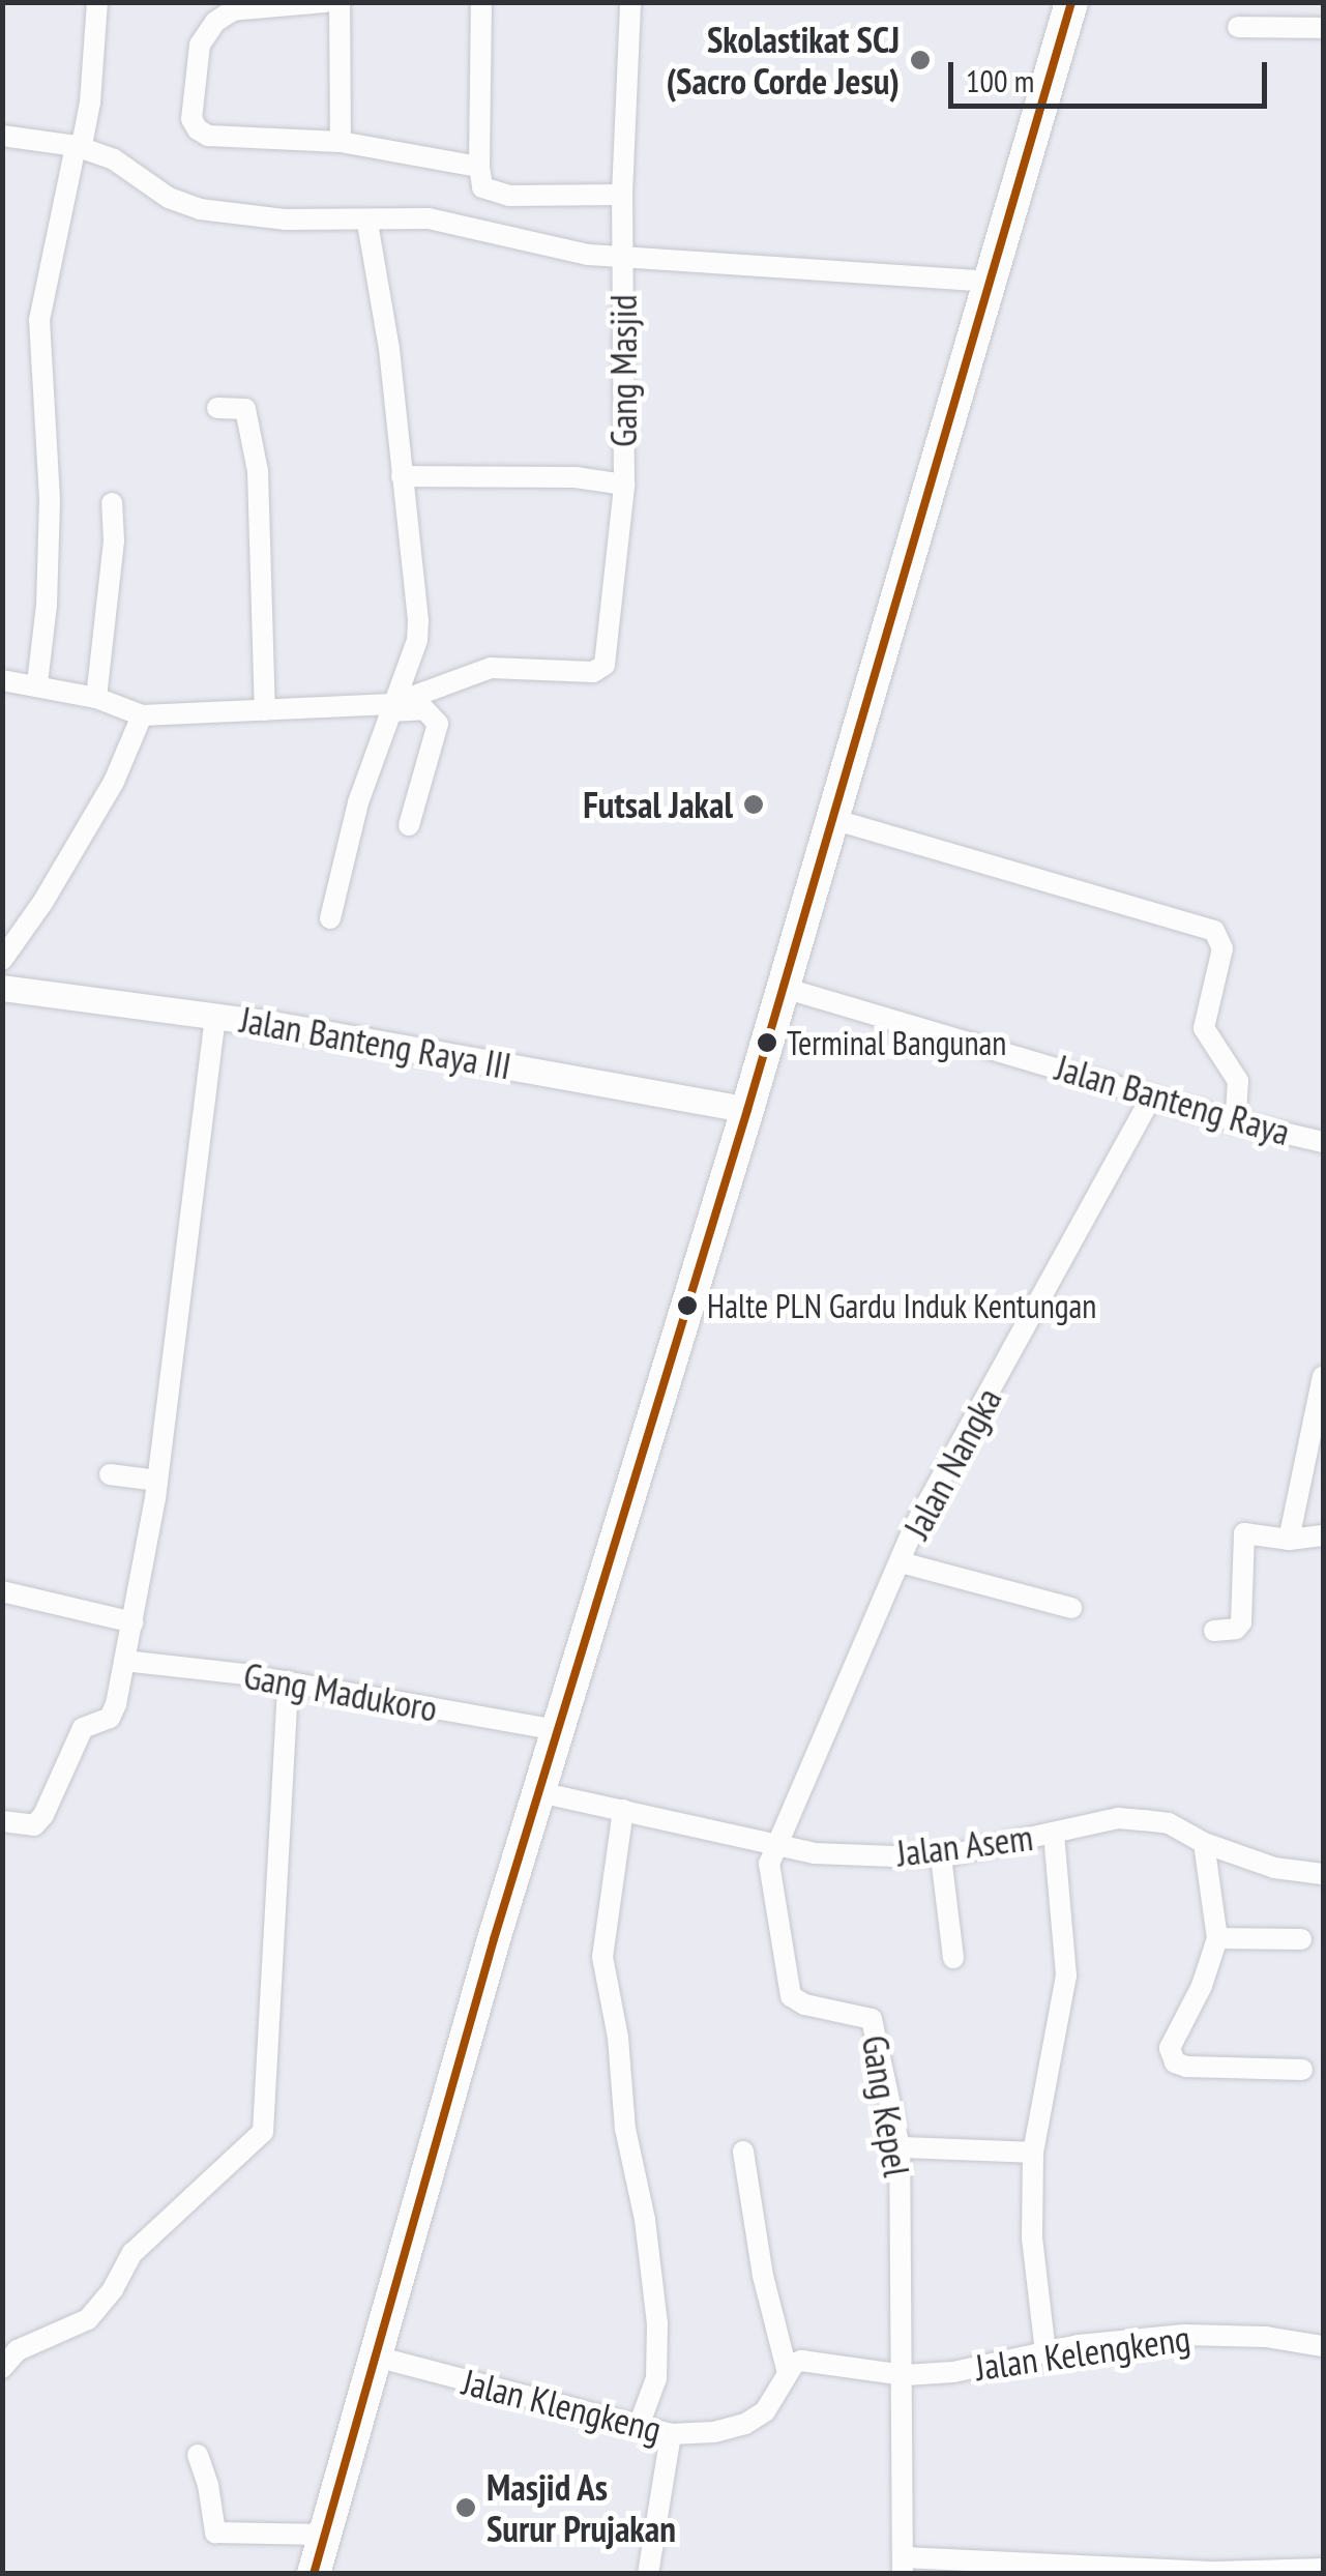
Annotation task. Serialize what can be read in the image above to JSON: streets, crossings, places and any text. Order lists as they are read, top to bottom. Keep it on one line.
{"streets":{"street":["Gang Masjid","Jalan Banteng Raya III","Jalan Banteng Raya","Jalan Nangka","Gang Madukoro","Jalan Asem","Gang Kepel","Jalan Kelengkeng","Jalan Klengkeng"]},"crossings":[["Jalan Banteng Raya","Jalan Nangka"],["Jalan Nangka","Jalan Asem"],["Jalan Nangka","Gang Kepel"],["Jalan Asem","Gang Kepel"],["Gang Kepel","Jalan Kelengkeng"]],"places":["Skolastikat SCJ (Sacro Corde Jesu)","Futsal Jakal","Terminal Bangunan","Halte PLN Gardu Induk Kentungan","Masjid As Surur Prujakan"],"scale_bar":"100 m"}
